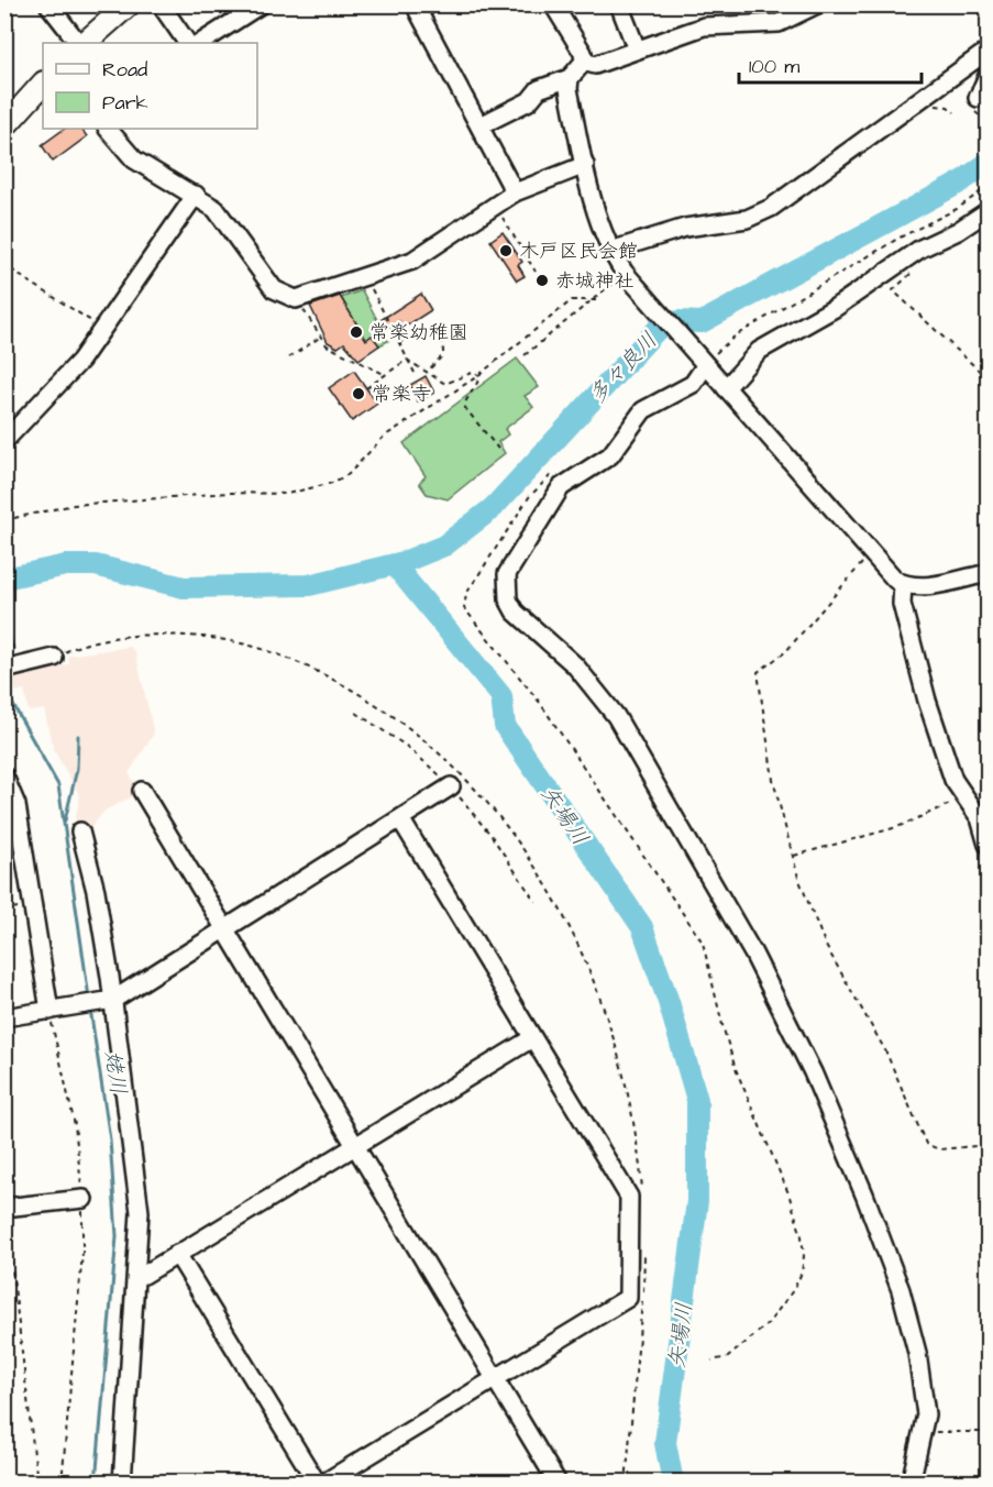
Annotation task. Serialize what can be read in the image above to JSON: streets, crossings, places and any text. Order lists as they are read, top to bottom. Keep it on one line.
{"water":["多々良川","矢場川","姥川"],"places":["木戸区民会館","赤城神社","常楽幼稚園","常楽寺"],"legend":["Road","Park"],"scale_bar":"100 m"}
